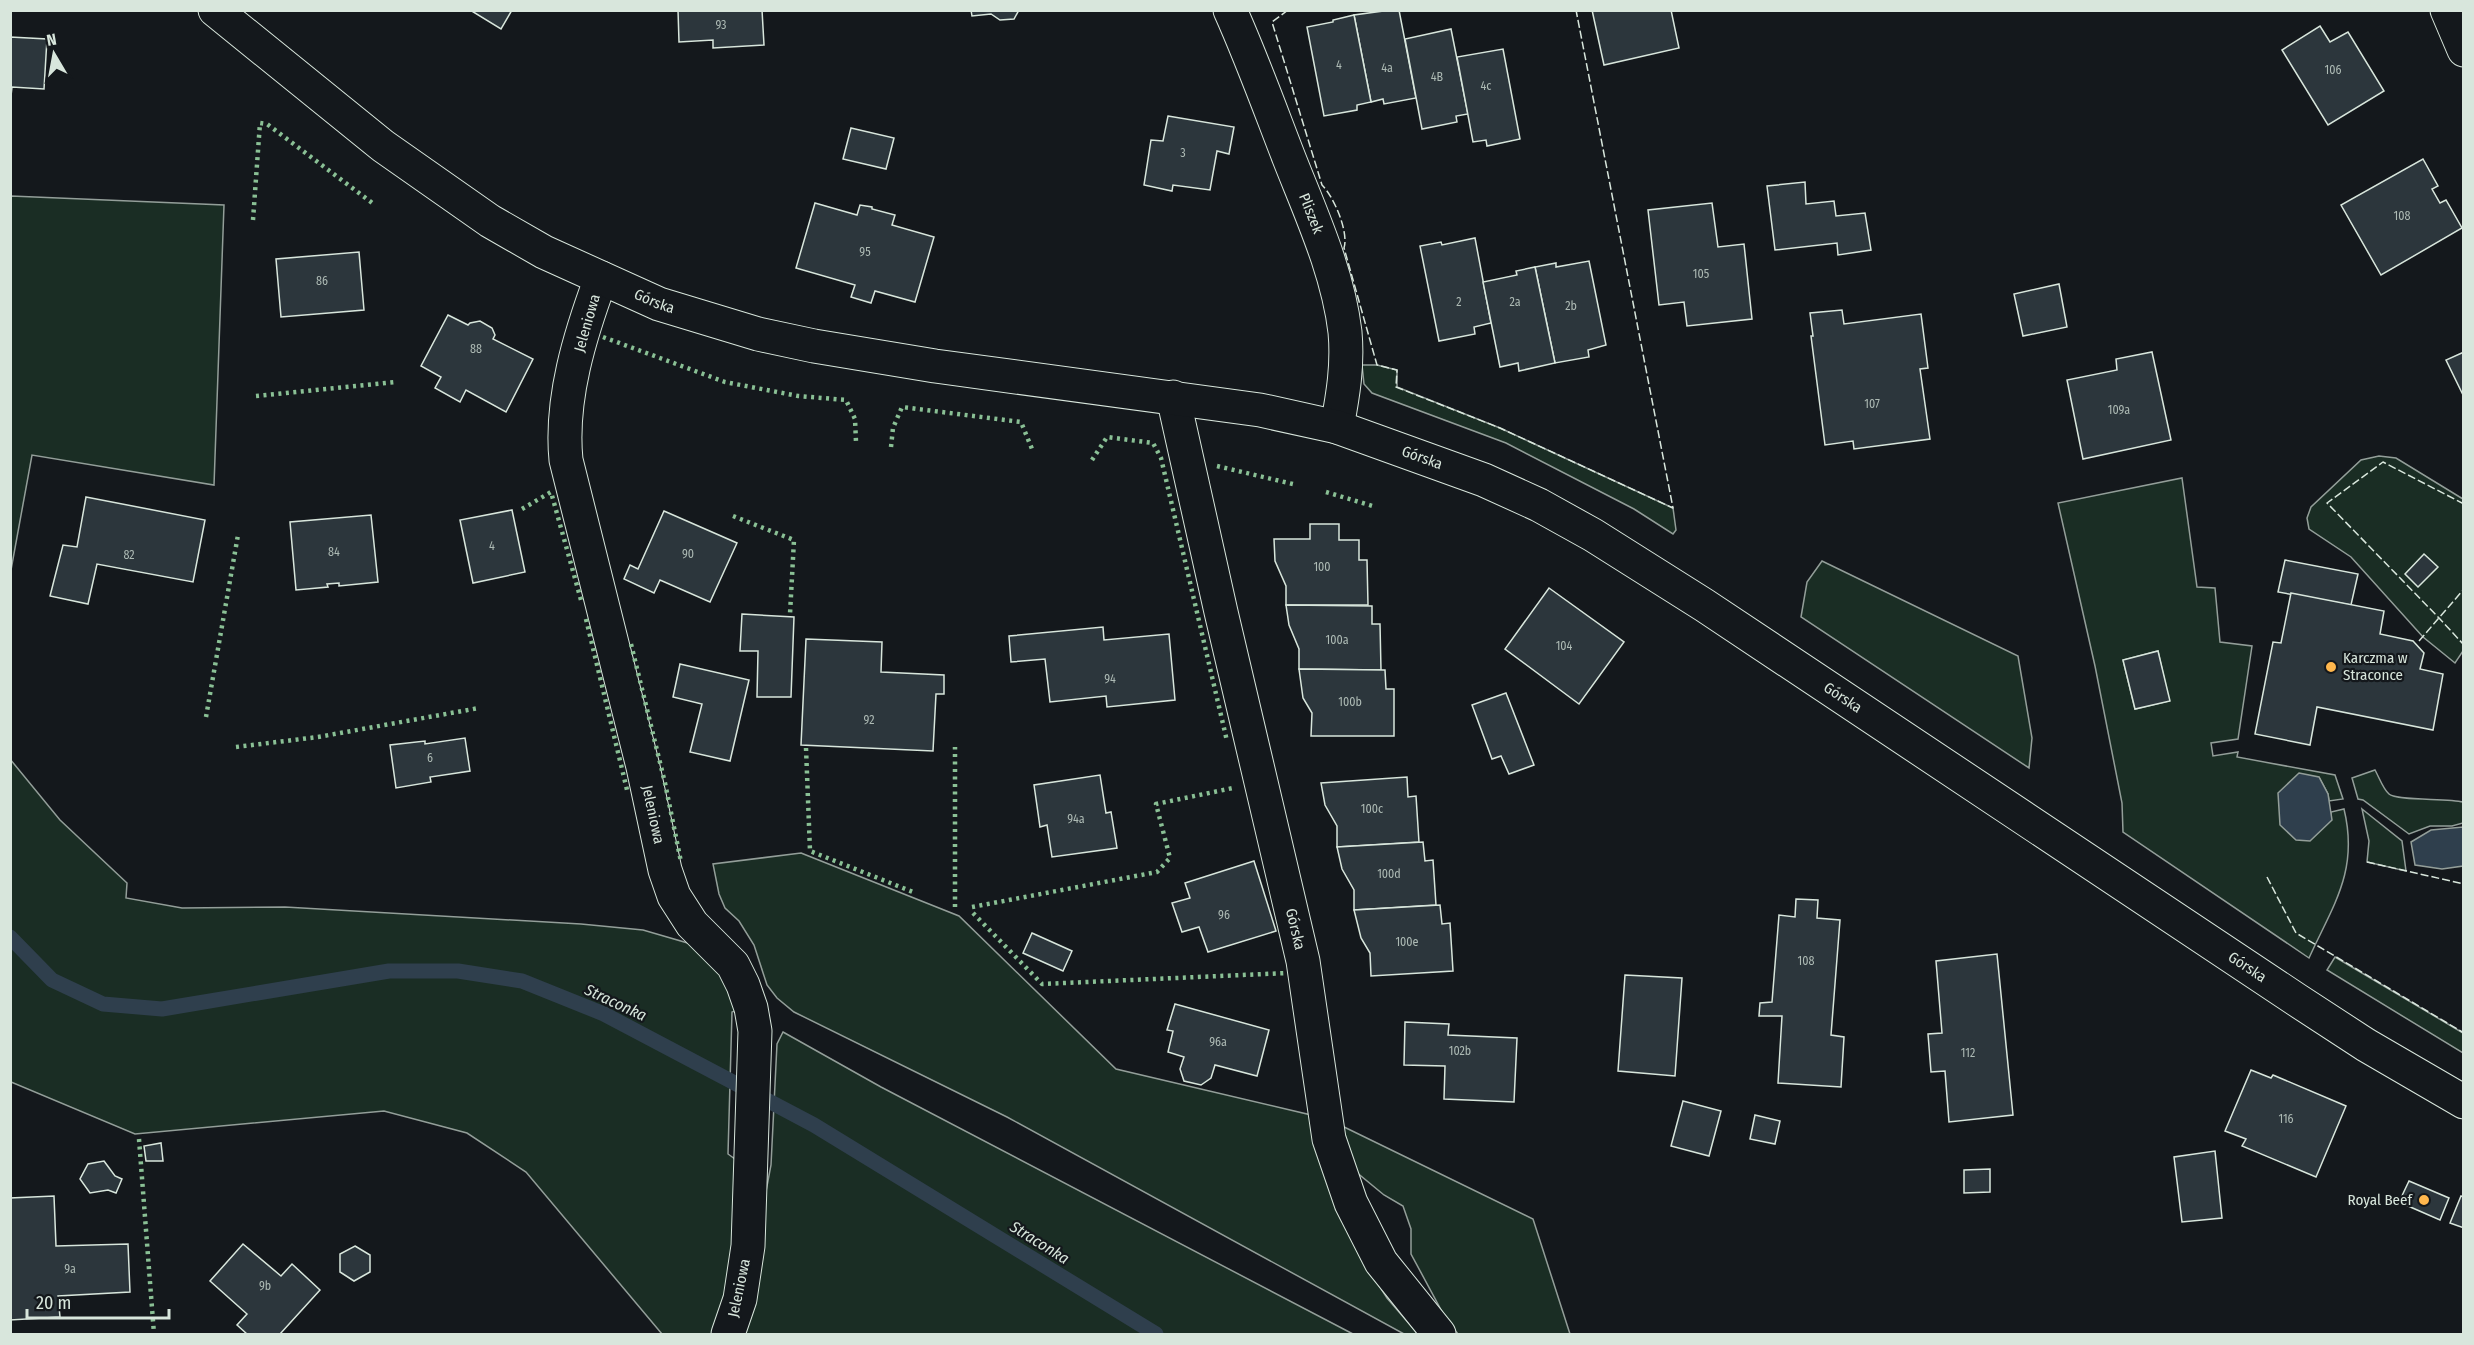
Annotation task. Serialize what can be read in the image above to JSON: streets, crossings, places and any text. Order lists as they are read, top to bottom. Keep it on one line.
{"streets":{"street":["Pliszek","Górska","Jeleniowa"]},"crossings":[["Pliszek","Górska"],["Górska","Jeleniowa"]],"water":["Straconka"],"places":["Karczma w Straconce","Royal Beef"],"house_numbers":["93","4","4a","106","4B","4c","3","108","95","105","86","2","2a","2b","88","107","109a","4","84","90","82","100","100a","104","94","100b","92","6","100c","94a","100d","96","100e","108","96a","102b","112","116","9a","9b"],"scale_bar":"20 m","north":"top"}
